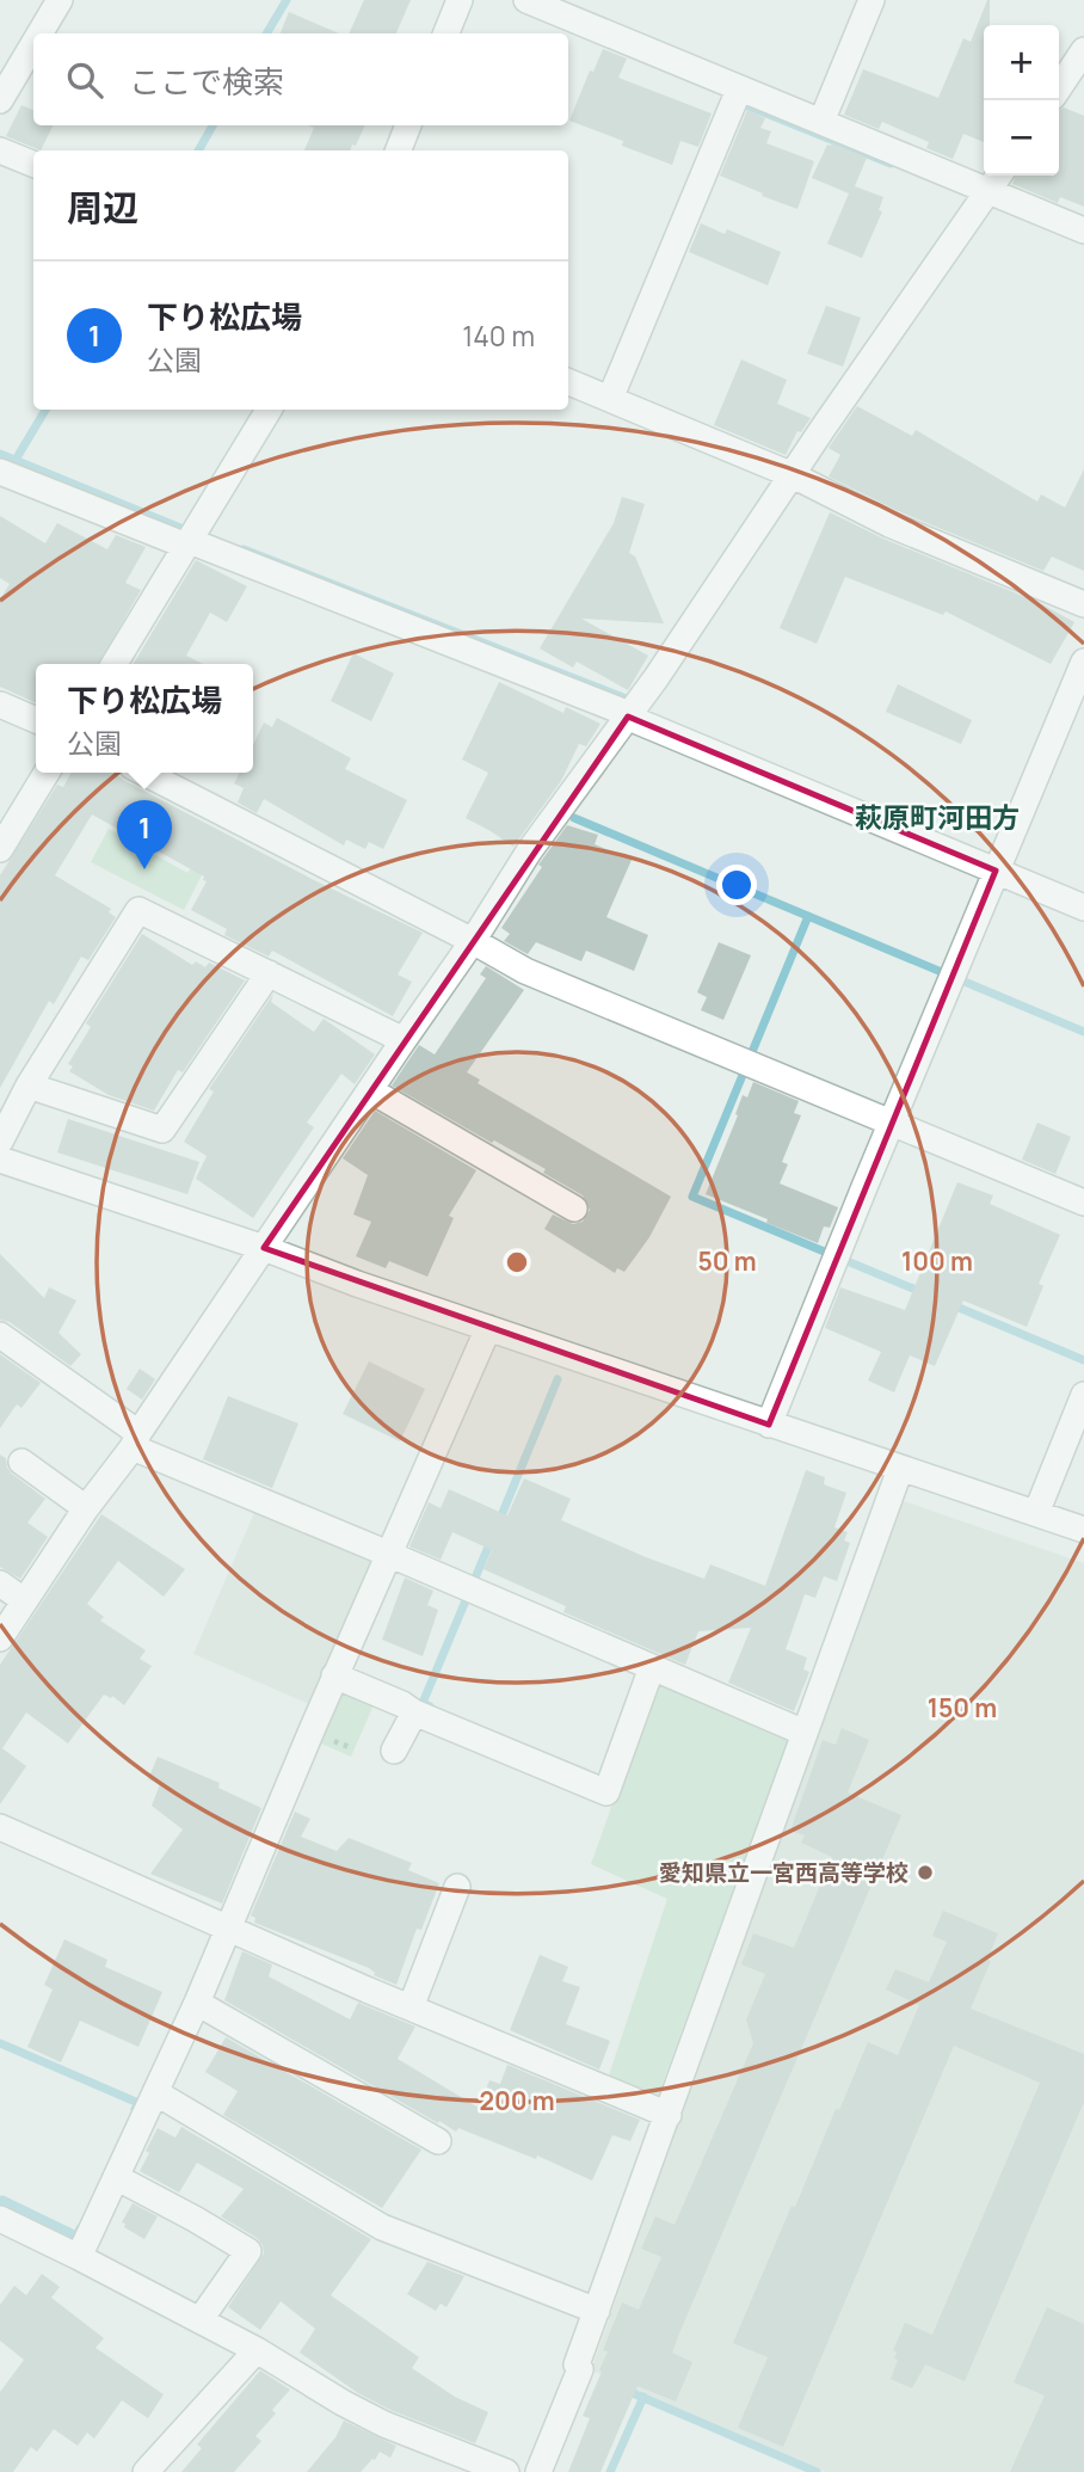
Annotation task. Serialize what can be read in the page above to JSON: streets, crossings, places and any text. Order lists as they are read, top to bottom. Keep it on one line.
{"districts":["萩原町河田方"],"places":["愛知県立一宮西高等学校"],"page":{"map_buttons":["+","−"],"search":"ここで検索","heading":"周辺","list":[{"mark":"1","name":"下り松広場","note":"公園","value":"140 m"}],"popup":["下り松広場","公園"],"pins":"1"},"rings":["50 m","100 m","150 m","200 m"]}
